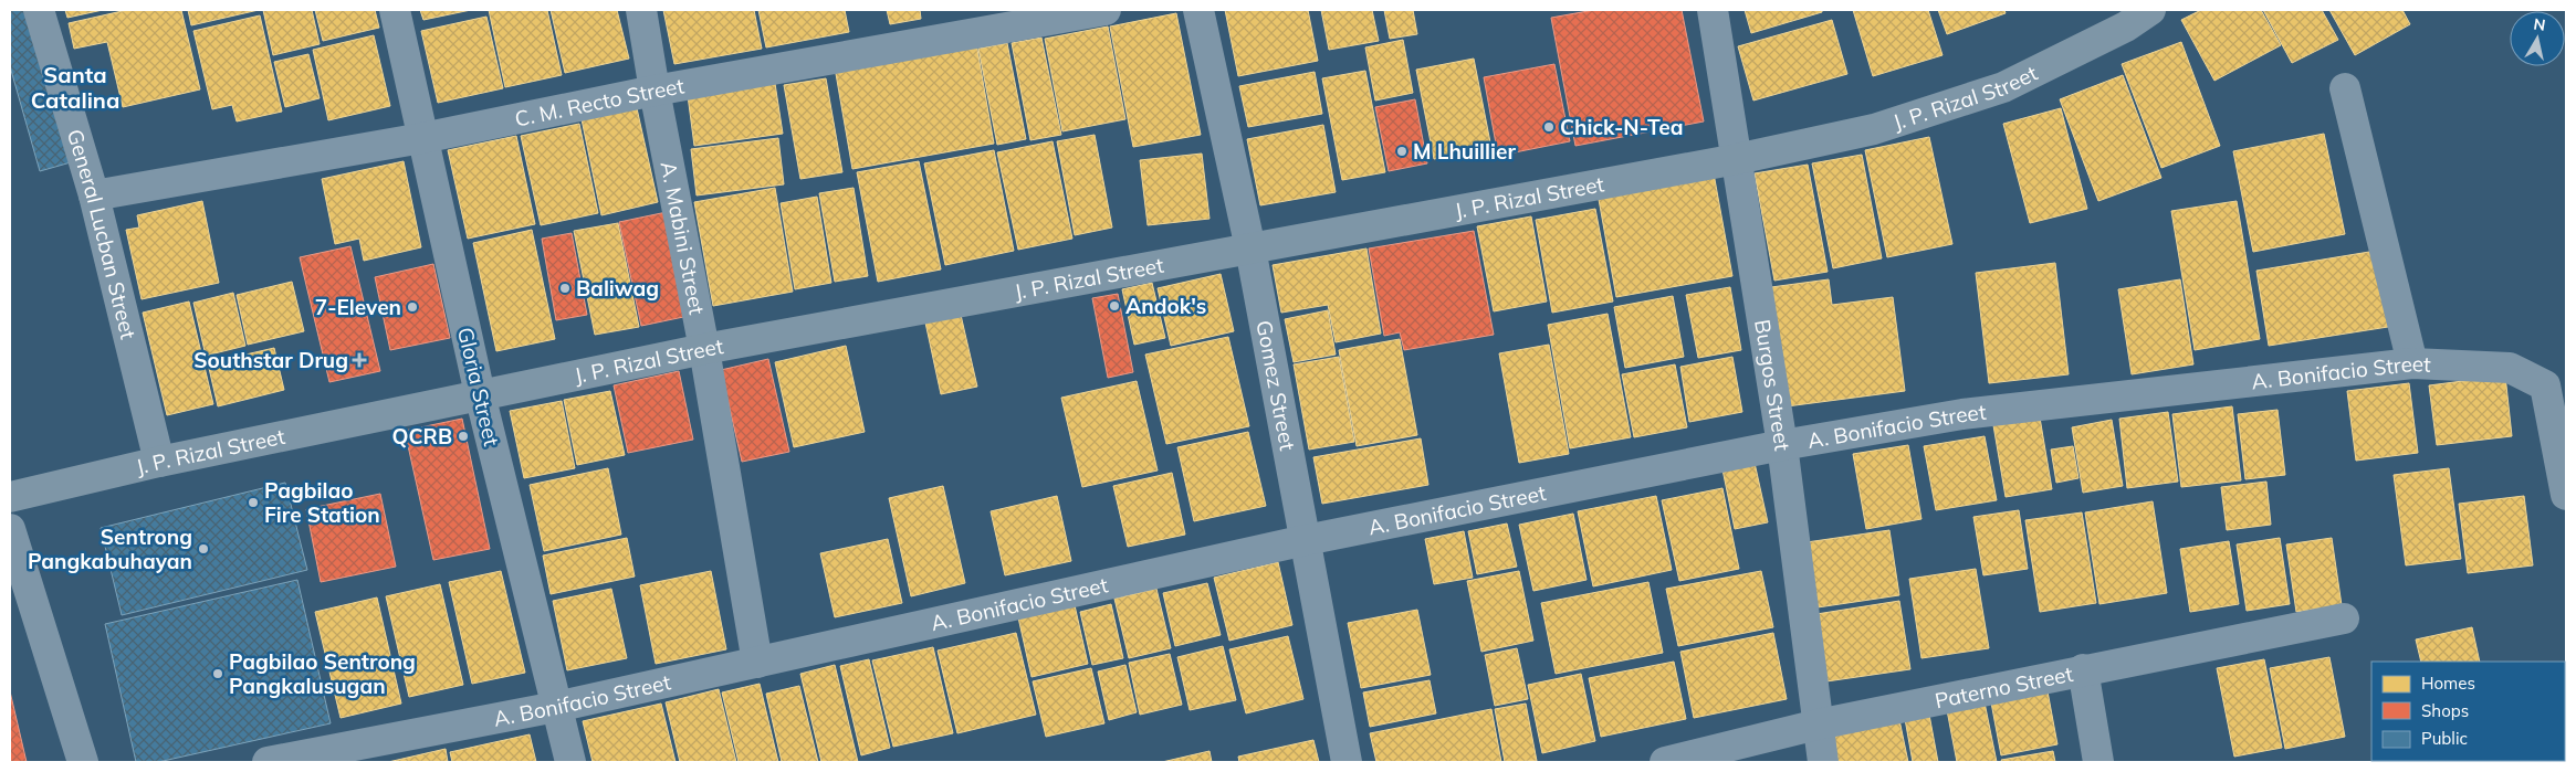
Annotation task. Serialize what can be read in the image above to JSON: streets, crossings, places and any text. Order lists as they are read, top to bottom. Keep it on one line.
{"streets":{"main road":["J. P. Rizal Street"],"street":["C. M. Recto Street","General Lucban Street","A. Mabini Street","A. Bonifacio Street","Gomez Street","Burgos Street","Gloria Street","Paterno Street"]},"crossings":[["J. P. Rizal Street","General Lucban Street"],["J. P. Rizal Street","A. Mabini Street"],["J. P. Rizal Street","Gomez Street"],["J. P. Rizal Street","Burgos Street"],["J. P. Rizal Street","Gloria Street"],["C. M. Recto Street","General Lucban Street"],["C. M. Recto Street","A. Mabini Street"],["C. M. Recto Street","Gloria Street"],["A. Mabini Street","A. Bonifacio Street"],["A. Bonifacio Street","Gomez Street"],["A. Bonifacio Street","Burgos Street"],["A. Bonifacio Street","Gloria Street"],["Burgos Street","Paterno Street"]],"districts":["Santa Catalina"],"places":{"other":["Chick-N-Tea","M Lhuillier","Baliwag","Andok's","7-Eleven","QCRB","Pagbilao Fire Station","Sentrong Pangkabuhayan","Pagbilao Sentrong Pangkalusugan"],"health":["Southstar Drug"]},"legend":["Homes","Shops","Public"],"north":"top"}
